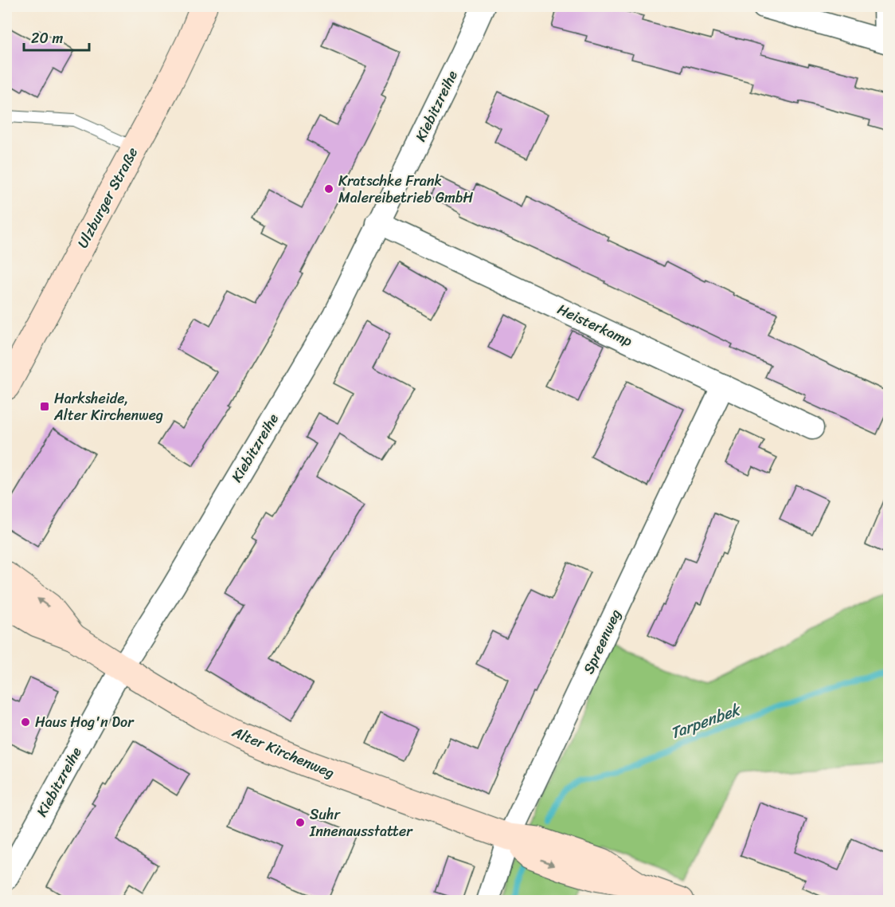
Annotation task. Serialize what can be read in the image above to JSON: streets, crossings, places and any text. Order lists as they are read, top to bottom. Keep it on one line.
{"streets":{"main road":["Ulzburger Straße","Alter Kirchenweg"],"street":["Kiebitzreihe","Heisterkamp","Spreenweg"]},"crossings":[["Kiebitzreihe","Heisterkamp"],["Kiebitzreihe","Alter Kirchenweg"],["Heisterkamp","Spreenweg"],["Spreenweg","Alter Kirchenweg"]],"water":["Tarpenbek"],"places":{"other":["Kratschke Frank Malereibetrieb GmbH","Haus Hog'n Dor","Suhr Innenausstatter"],"transit":["Harksheide, Alter Kirchenweg"]},"scale_bar":"20 m"}
